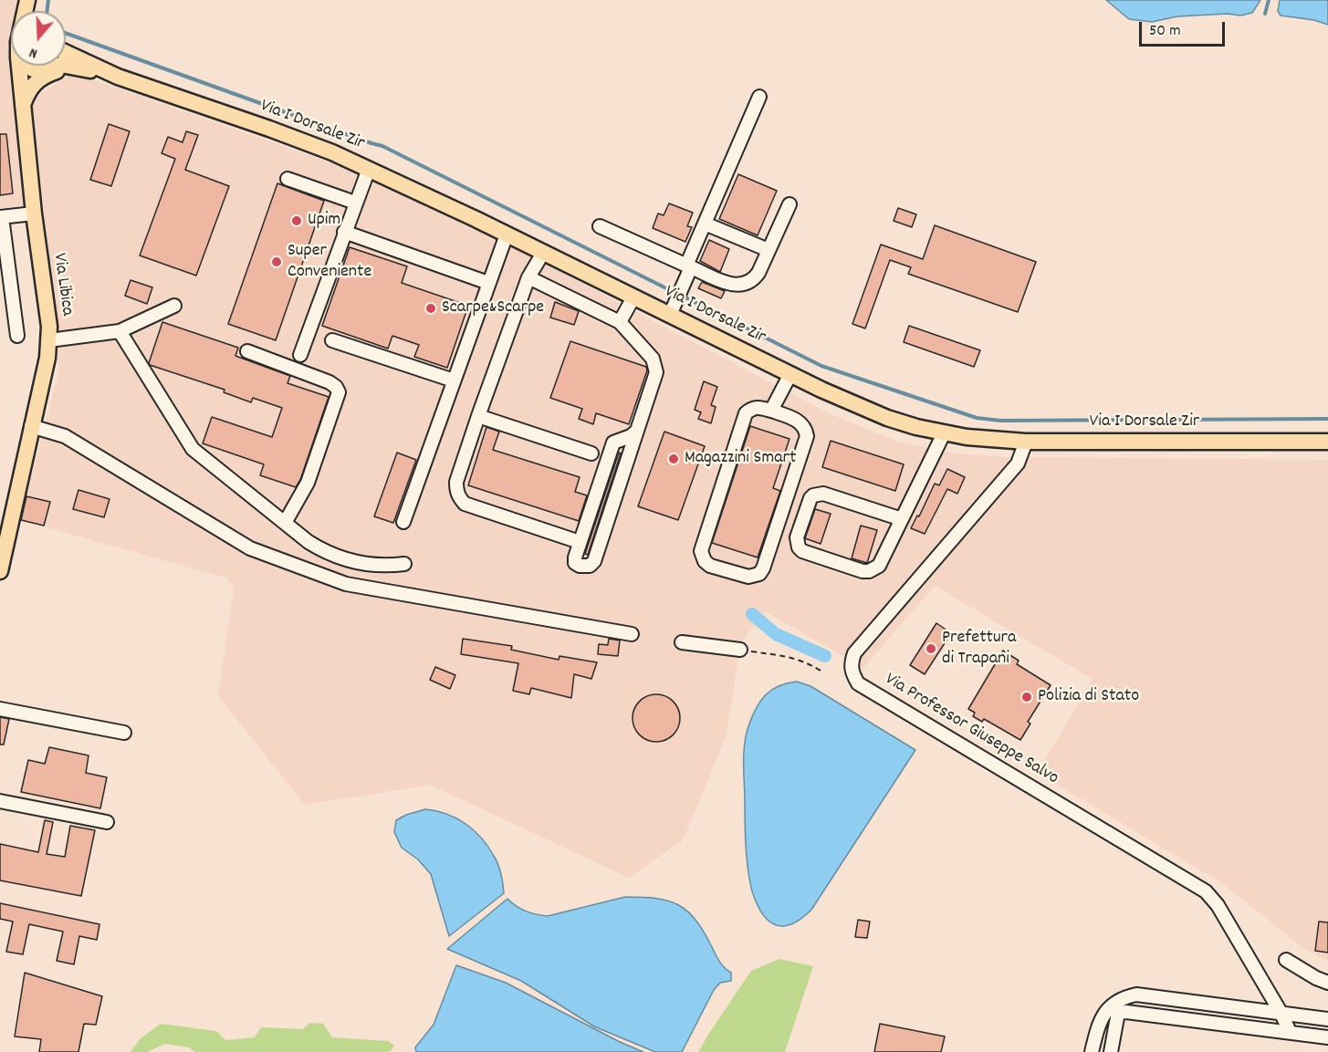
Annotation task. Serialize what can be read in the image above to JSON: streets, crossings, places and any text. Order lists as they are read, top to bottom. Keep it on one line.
{"streets":{"main road":["Via I Dorsale Zir","Via Libica"],"street":["Via Professor Giuseppe Salvo"]},"crossings":[["Via I Dorsale Zir","Via Professor Giuseppe Salvo"]],"places":["Upim","Super Conveniente","Scarpe&Scarpe","Magazzini Smart","Prefettura di Trapani","Polizia di Stato"],"scale_bar":"50 m","north":"bottom"}
